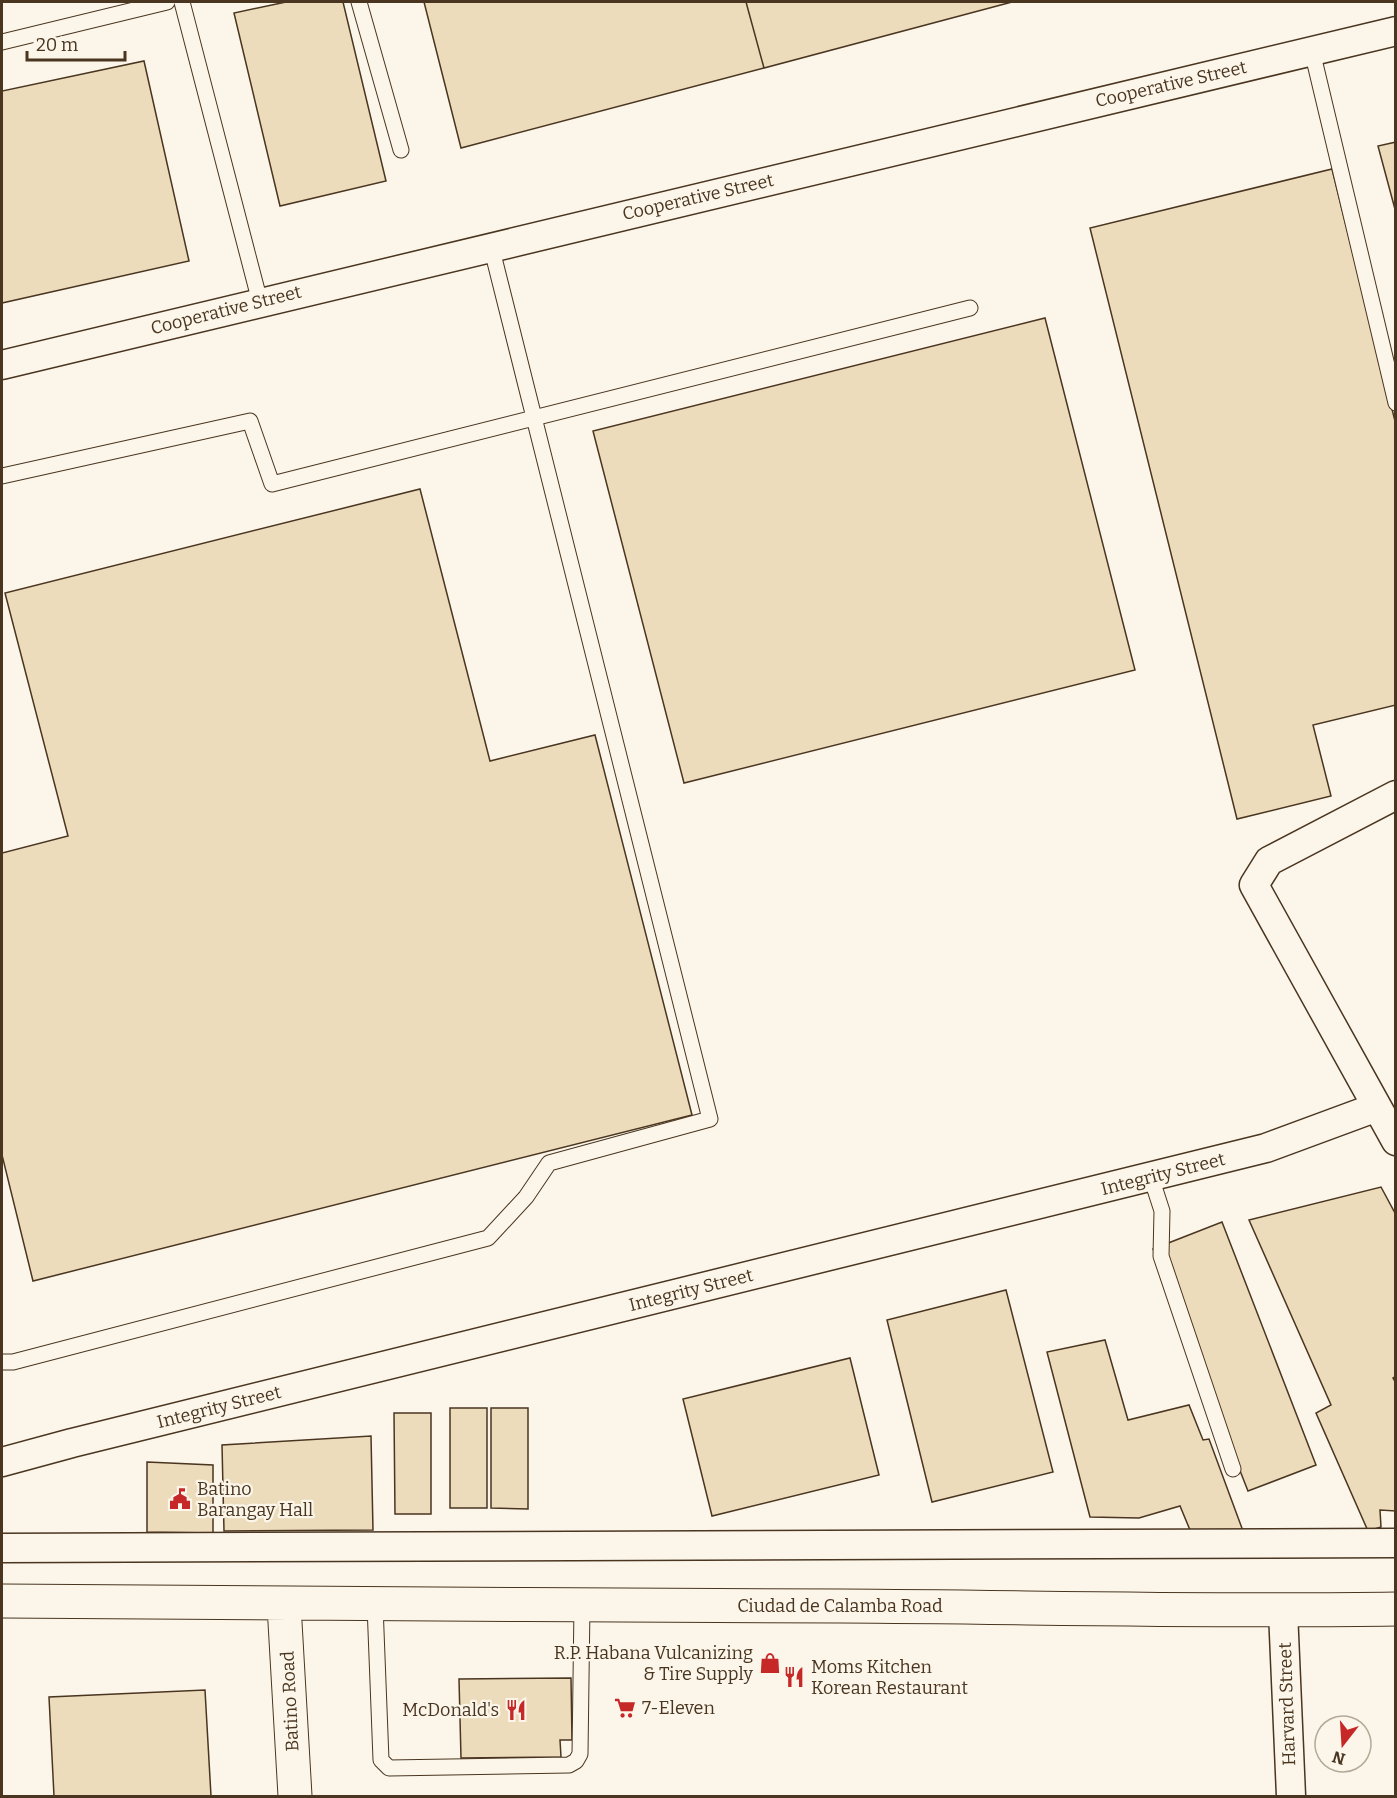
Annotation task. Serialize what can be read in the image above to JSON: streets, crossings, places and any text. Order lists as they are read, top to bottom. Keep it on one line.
{"streets":{"main road":["Ciudad de Calamba Road","Batino Road"],"street":["Cooperative Street","Integrity Street","Harvard Street"]},"crossings":[["Ciudad de Calamba Road","Batino Road"],["Ciudad de Calamba Road","Harvard Street"]],"places":{"public building":["Batino Barangay Hall"],"shop":["R.P. Habana Vulcanizing & Tire Supply"],"restaurant":["Moms Kitchen Korean Restaurant","McDonald's"],"supermarket":["7-Eleven"]},"scale_bar":"20 m","north":"bottom"}
